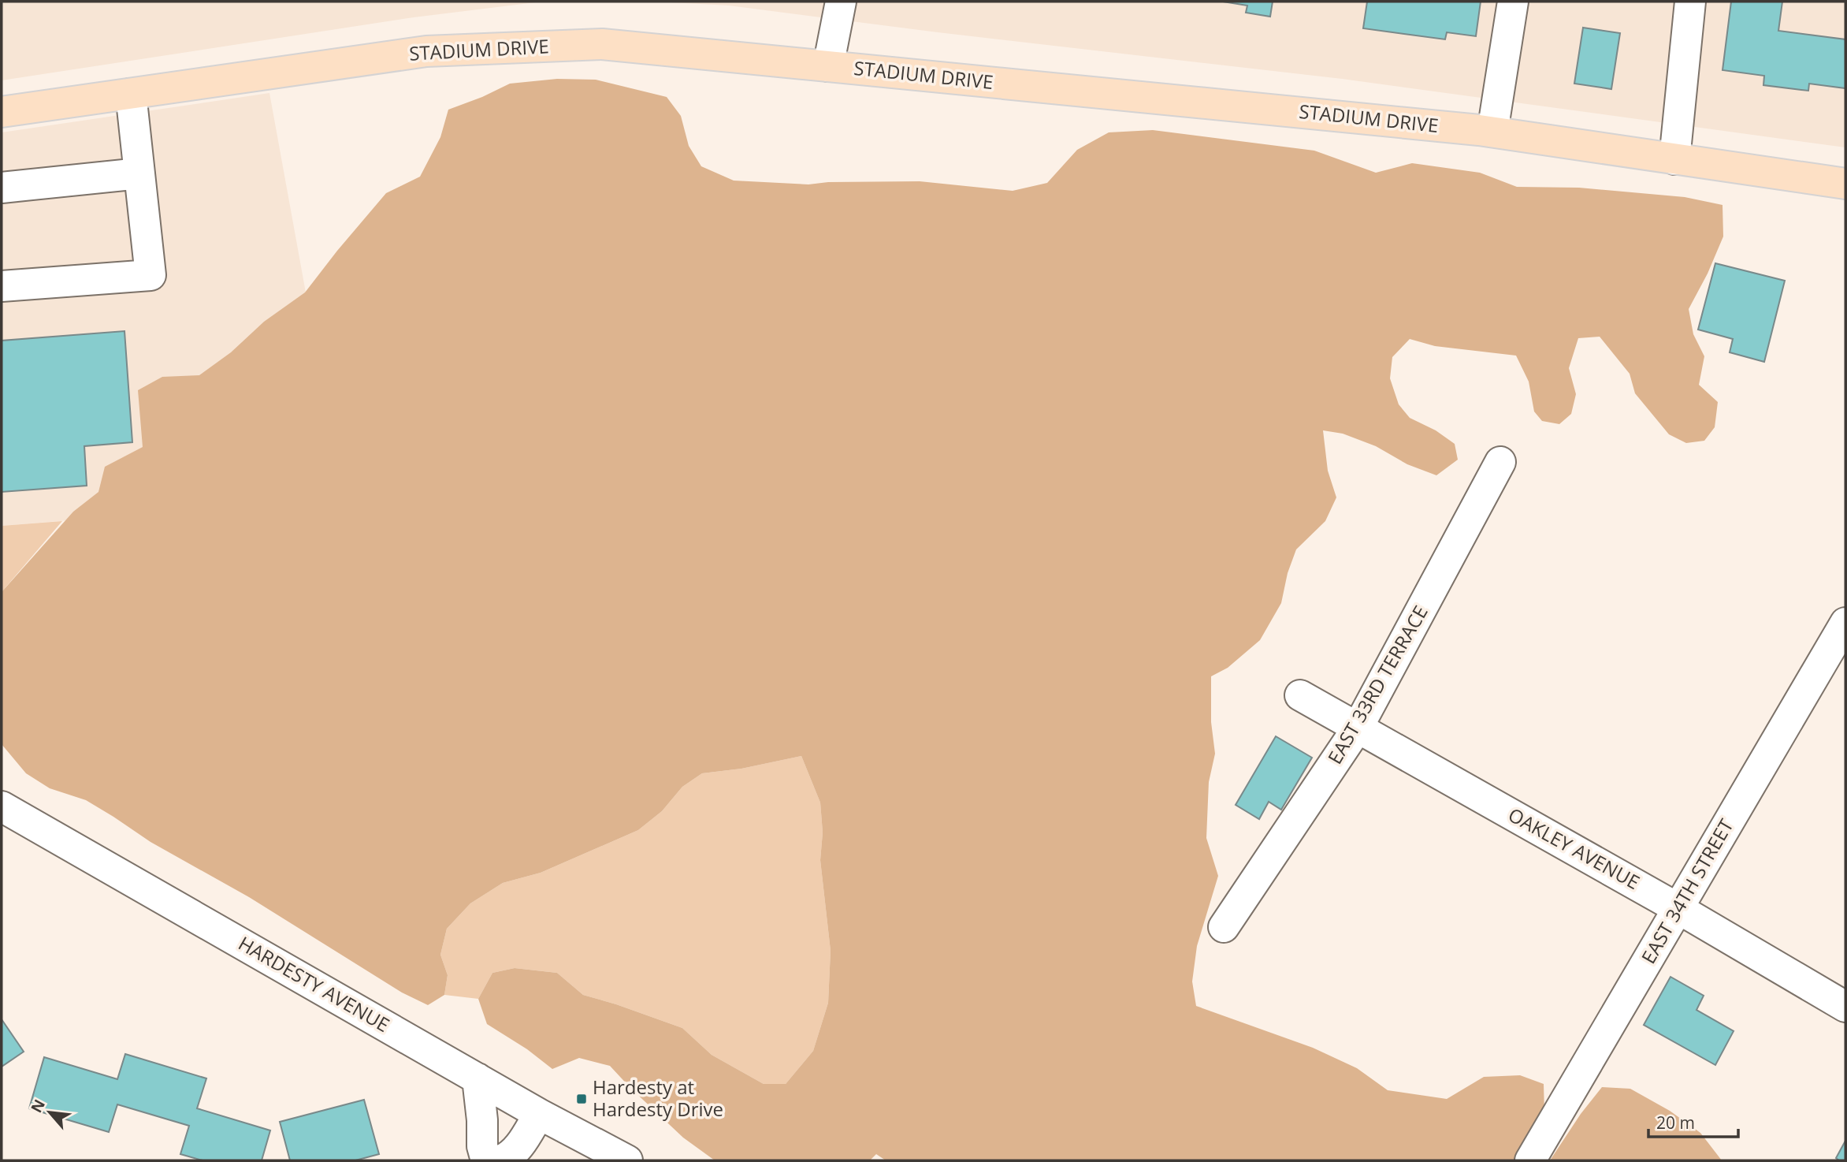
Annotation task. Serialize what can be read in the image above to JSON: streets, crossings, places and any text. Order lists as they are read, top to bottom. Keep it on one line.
{"streets":{"main road":["STADIUM DRIVE"],"street":["EAST 33RD TERRACE","OAKLEY AVENUE","EAST 34TH STREET","HARDESTY AVENUE"]},"crossings":[["EAST 33RD TERRACE","OAKLEY AVENUE"],["OAKLEY AVENUE","EAST 34TH STREET"]],"places":{"transit":["Hardesty at Hardesty Drive"]},"scale_bar":"20 m","north":"top left"}
